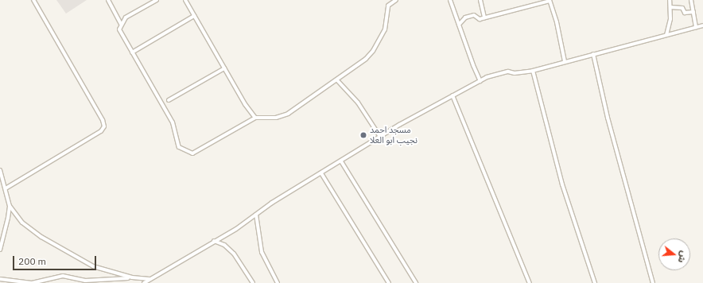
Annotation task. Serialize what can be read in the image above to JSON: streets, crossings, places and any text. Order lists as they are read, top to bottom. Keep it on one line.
{"places":["مسجد احمد نجيب ابو العلا"],"scale_bar":"200 m","north":"right"}
